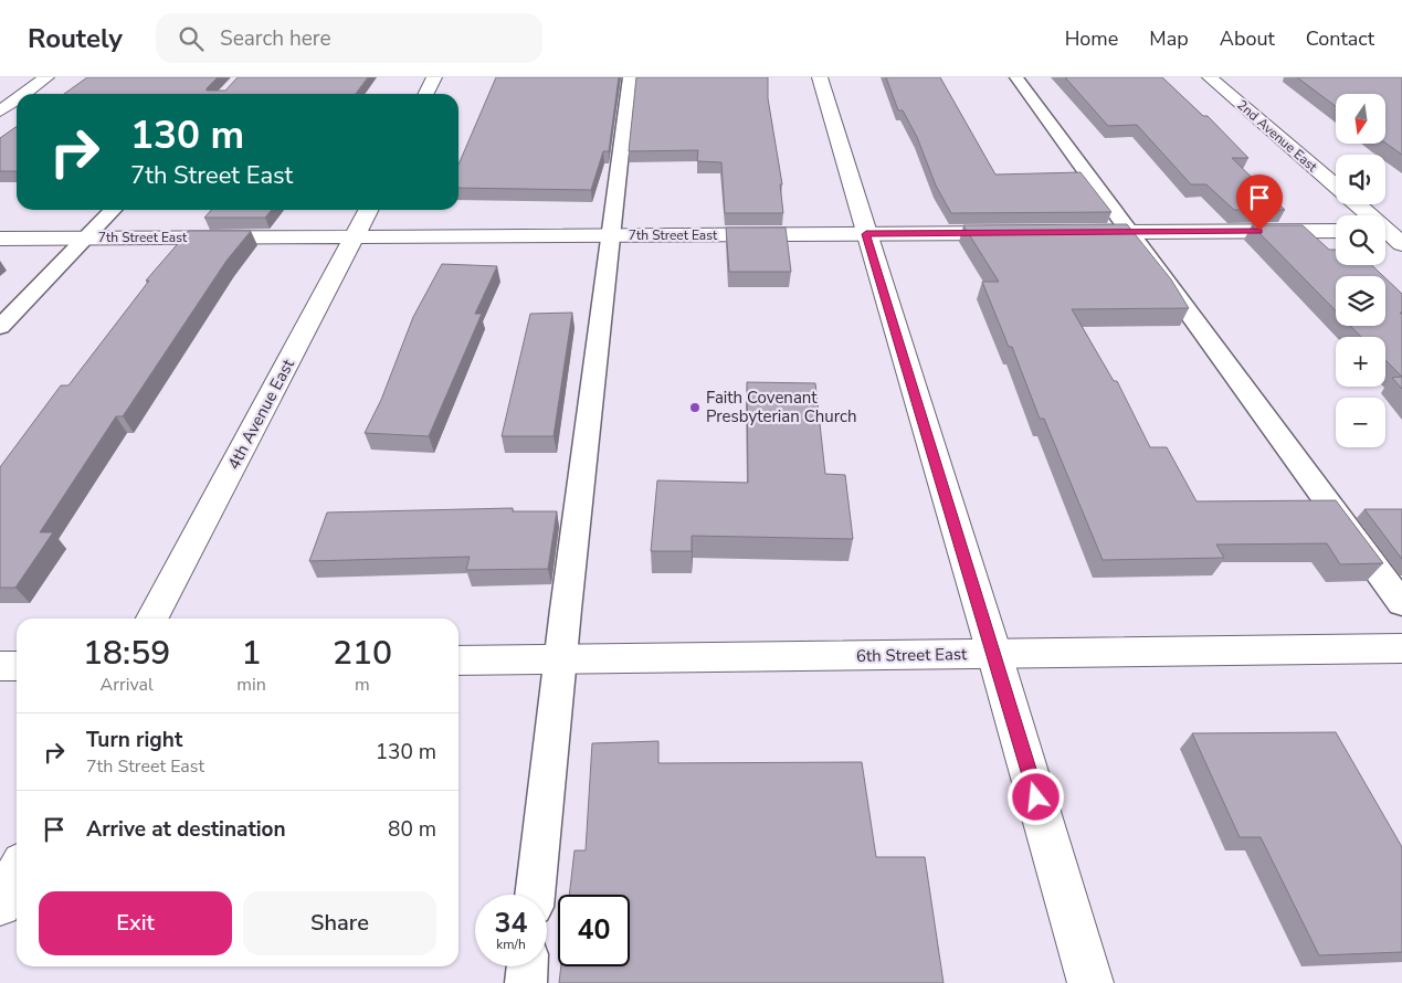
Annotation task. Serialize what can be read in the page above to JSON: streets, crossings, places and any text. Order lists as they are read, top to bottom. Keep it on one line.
{"streets":{"street":["2nd Avenue East","7th Street East","4th Avenue East","6th Street East"]},"crossings":[["7th Street East","4th Avenue East"]],"places":["Faith Covenant Presbyterian Church"],"north":"bottom","page":{"header":"Routely","search":"Search here","nav":["Home","Map","About","Contact"],"map_buttons":["+","−"],"turn":["130 m","7th Street East"],"eta":["18:59","Arrival","1","min","210","m"],"list":[{"name":"Turn right","note":"7th Street East","value":"130 m"},{"name":"Arrive at destination","value":"80 m"}],"buttons":["Exit","Share"],"speed":"34 km/h","limit":"40"}}
